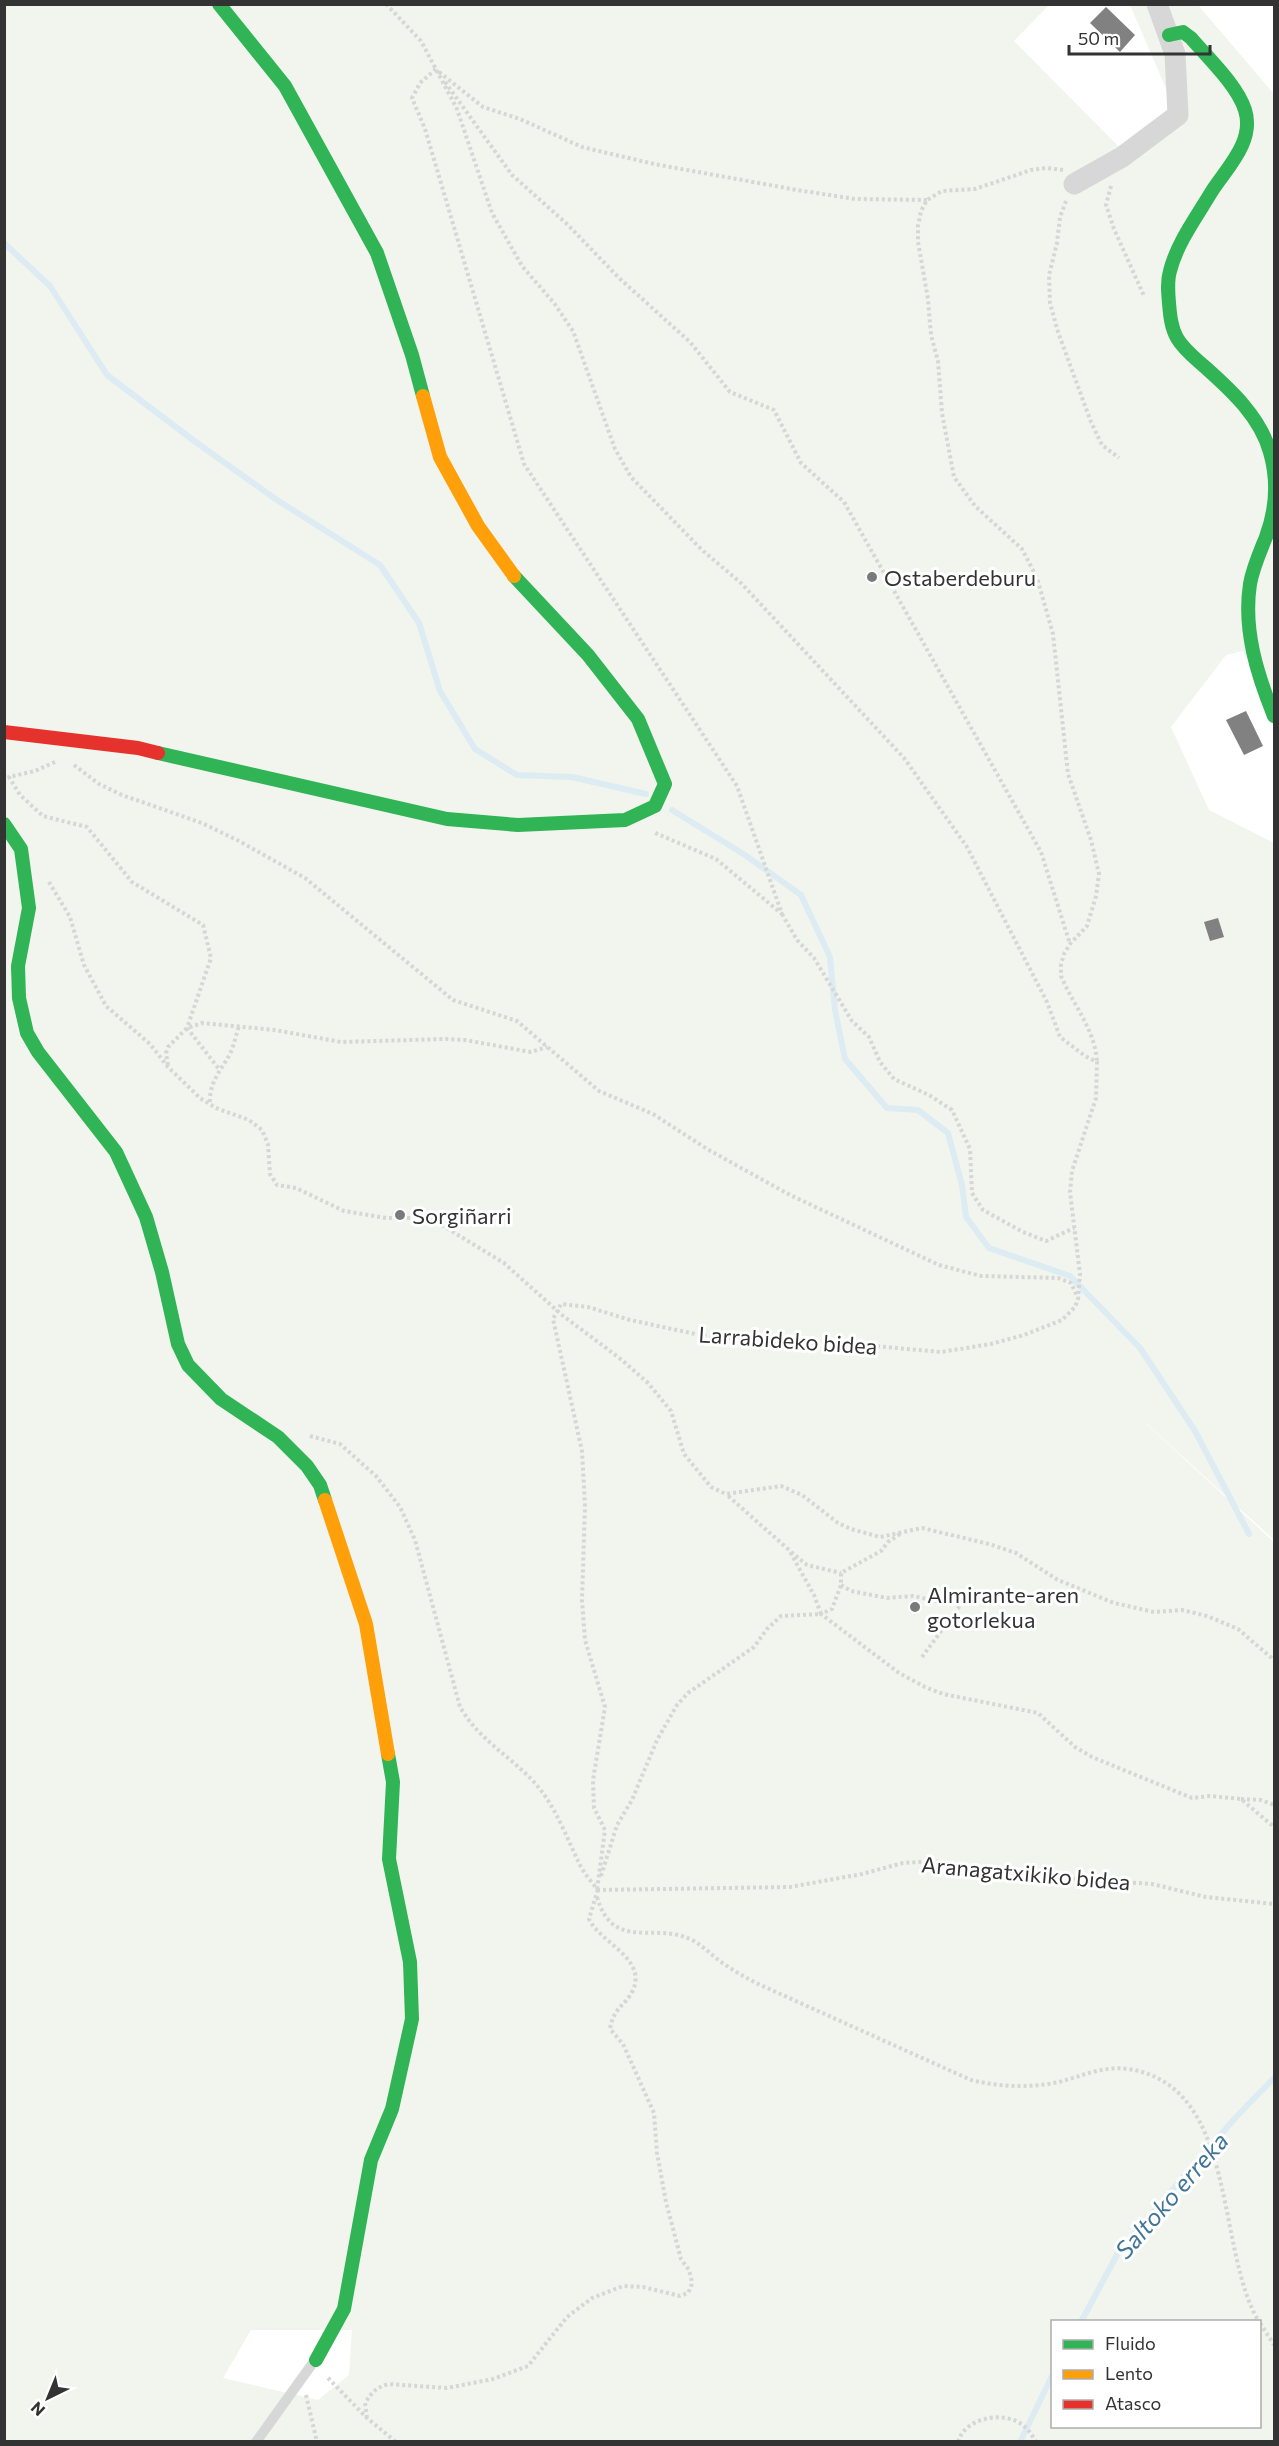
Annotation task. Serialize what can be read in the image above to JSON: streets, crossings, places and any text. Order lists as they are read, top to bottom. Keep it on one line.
{"streets":{"path":["Larrabideko bidea","Aranagatxikiko bidea"]},"water":["Saltoko erreka"],"places":["Ostaberdeburu","Sorgiñarri","Almirante-aren gotorlekua"],"legend":["Fluido","Lento","Atasco"],"scale_bar":"50 m","north":"bottom left"}
